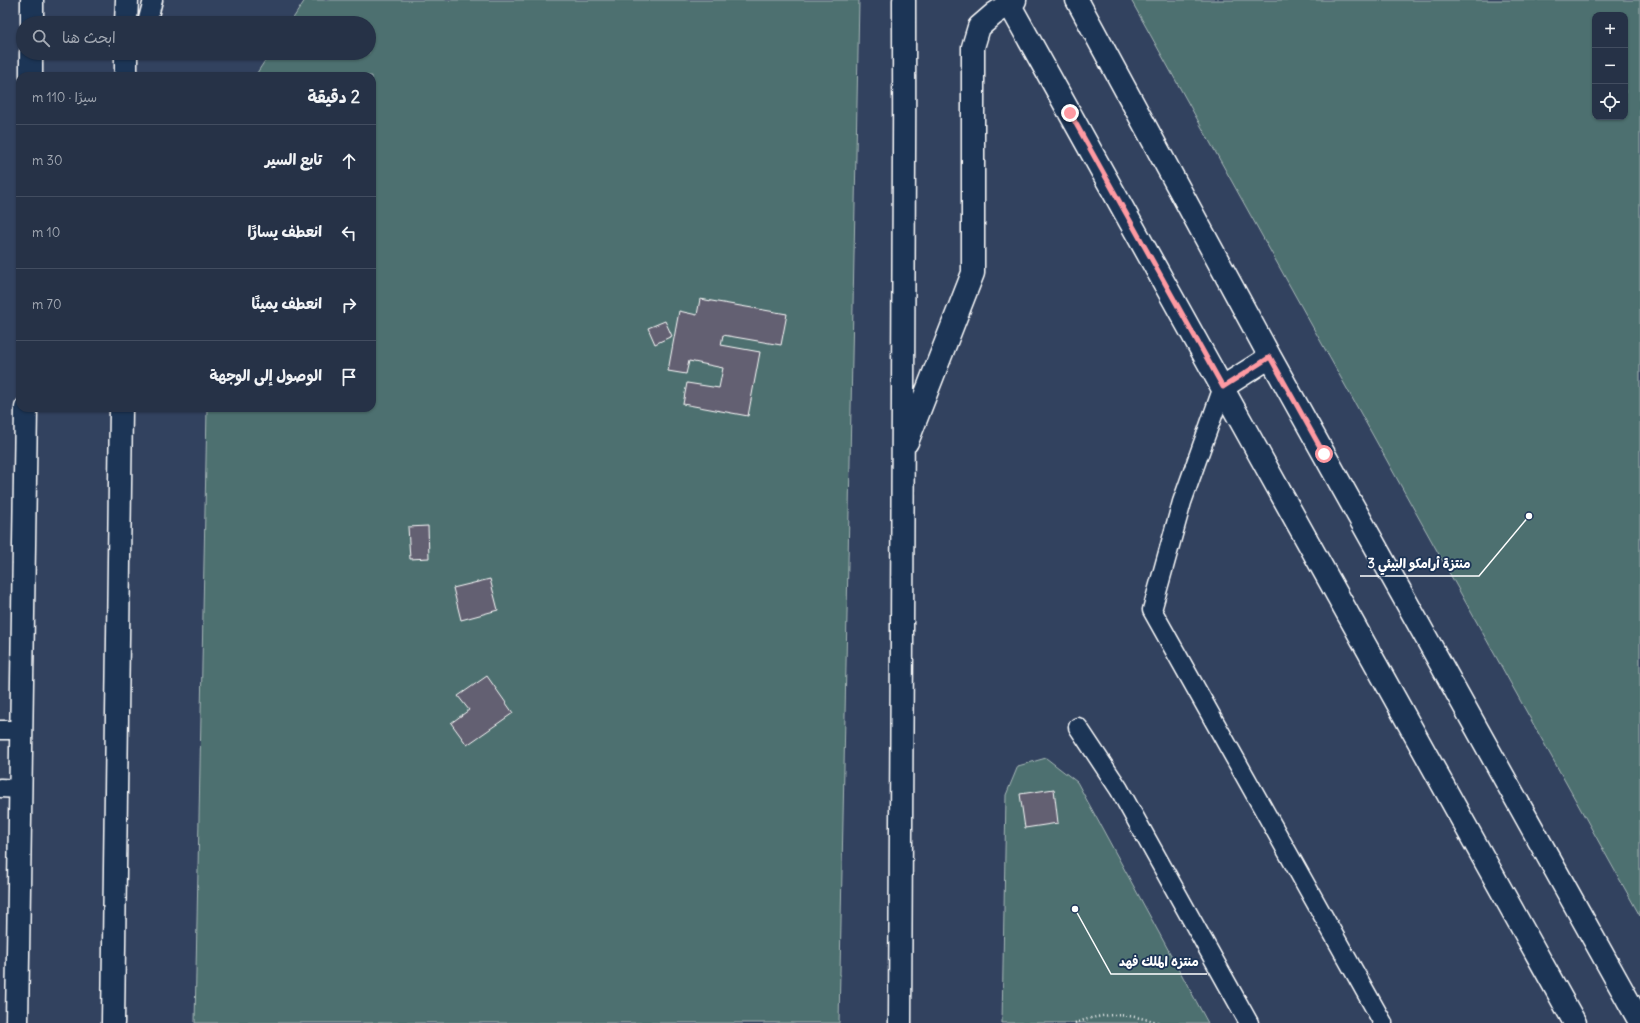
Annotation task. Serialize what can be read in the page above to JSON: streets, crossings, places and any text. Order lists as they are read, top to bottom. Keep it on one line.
{"places":["منتزة أرامكو البيئي 3","منتزه الملك فهد"],"page":{"map_buttons":["+","−"],"search":"ابحث هنا","heading":["2 دقيقة","سيرًا · 110 m"],"list":[["تابع السير","30 m"],["انعطف يسارًا","10 m"],["انعطف يمينًا","70 m"],"الوصول إلى الوجهة"]}}
